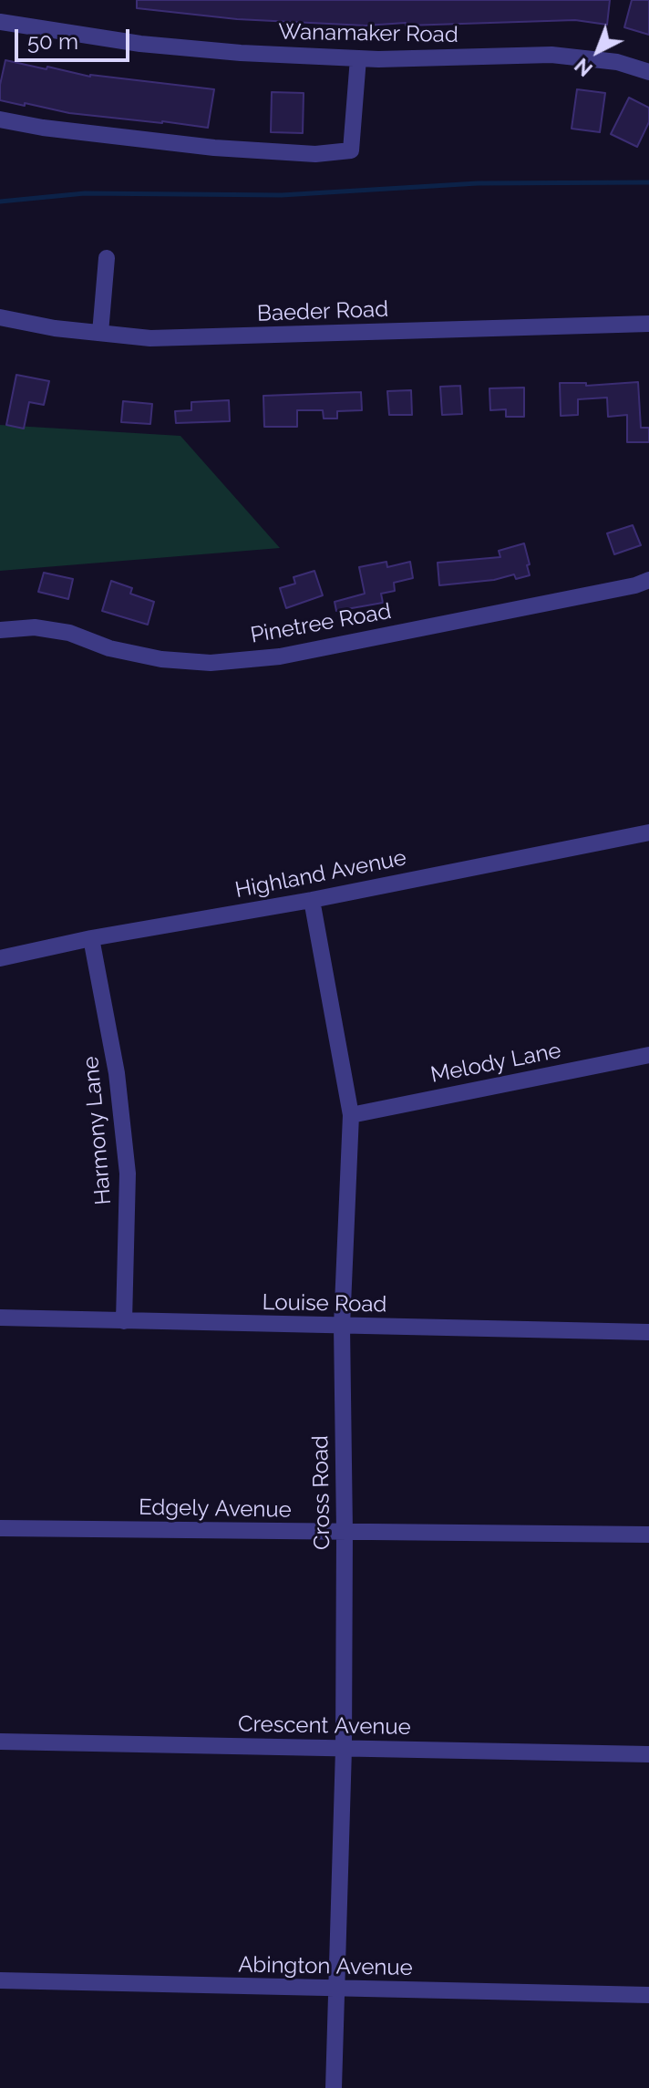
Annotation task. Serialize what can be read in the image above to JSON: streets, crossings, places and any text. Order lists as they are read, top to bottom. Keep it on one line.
{"streets":{"street":["Wanamaker Road","Baeder Road","Pinetree Road","Highland Avenue","Melody Lane","Harmony Lane","Louise Road","Cross Road","Edgely Avenue","Crescent Avenue","Abington Avenue"]},"crossings":[["Highland Avenue","Harmony Lane"],["Highland Avenue","Cross Road"],["Melody Lane","Cross Road"],["Harmony Lane","Louise Road"],["Louise Road","Cross Road"],["Cross Road","Edgely Avenue"],["Cross Road","Crescent Avenue"],["Cross Road","Abington Avenue"]],"scale_bar":"50 m","north":"bottom left"}
